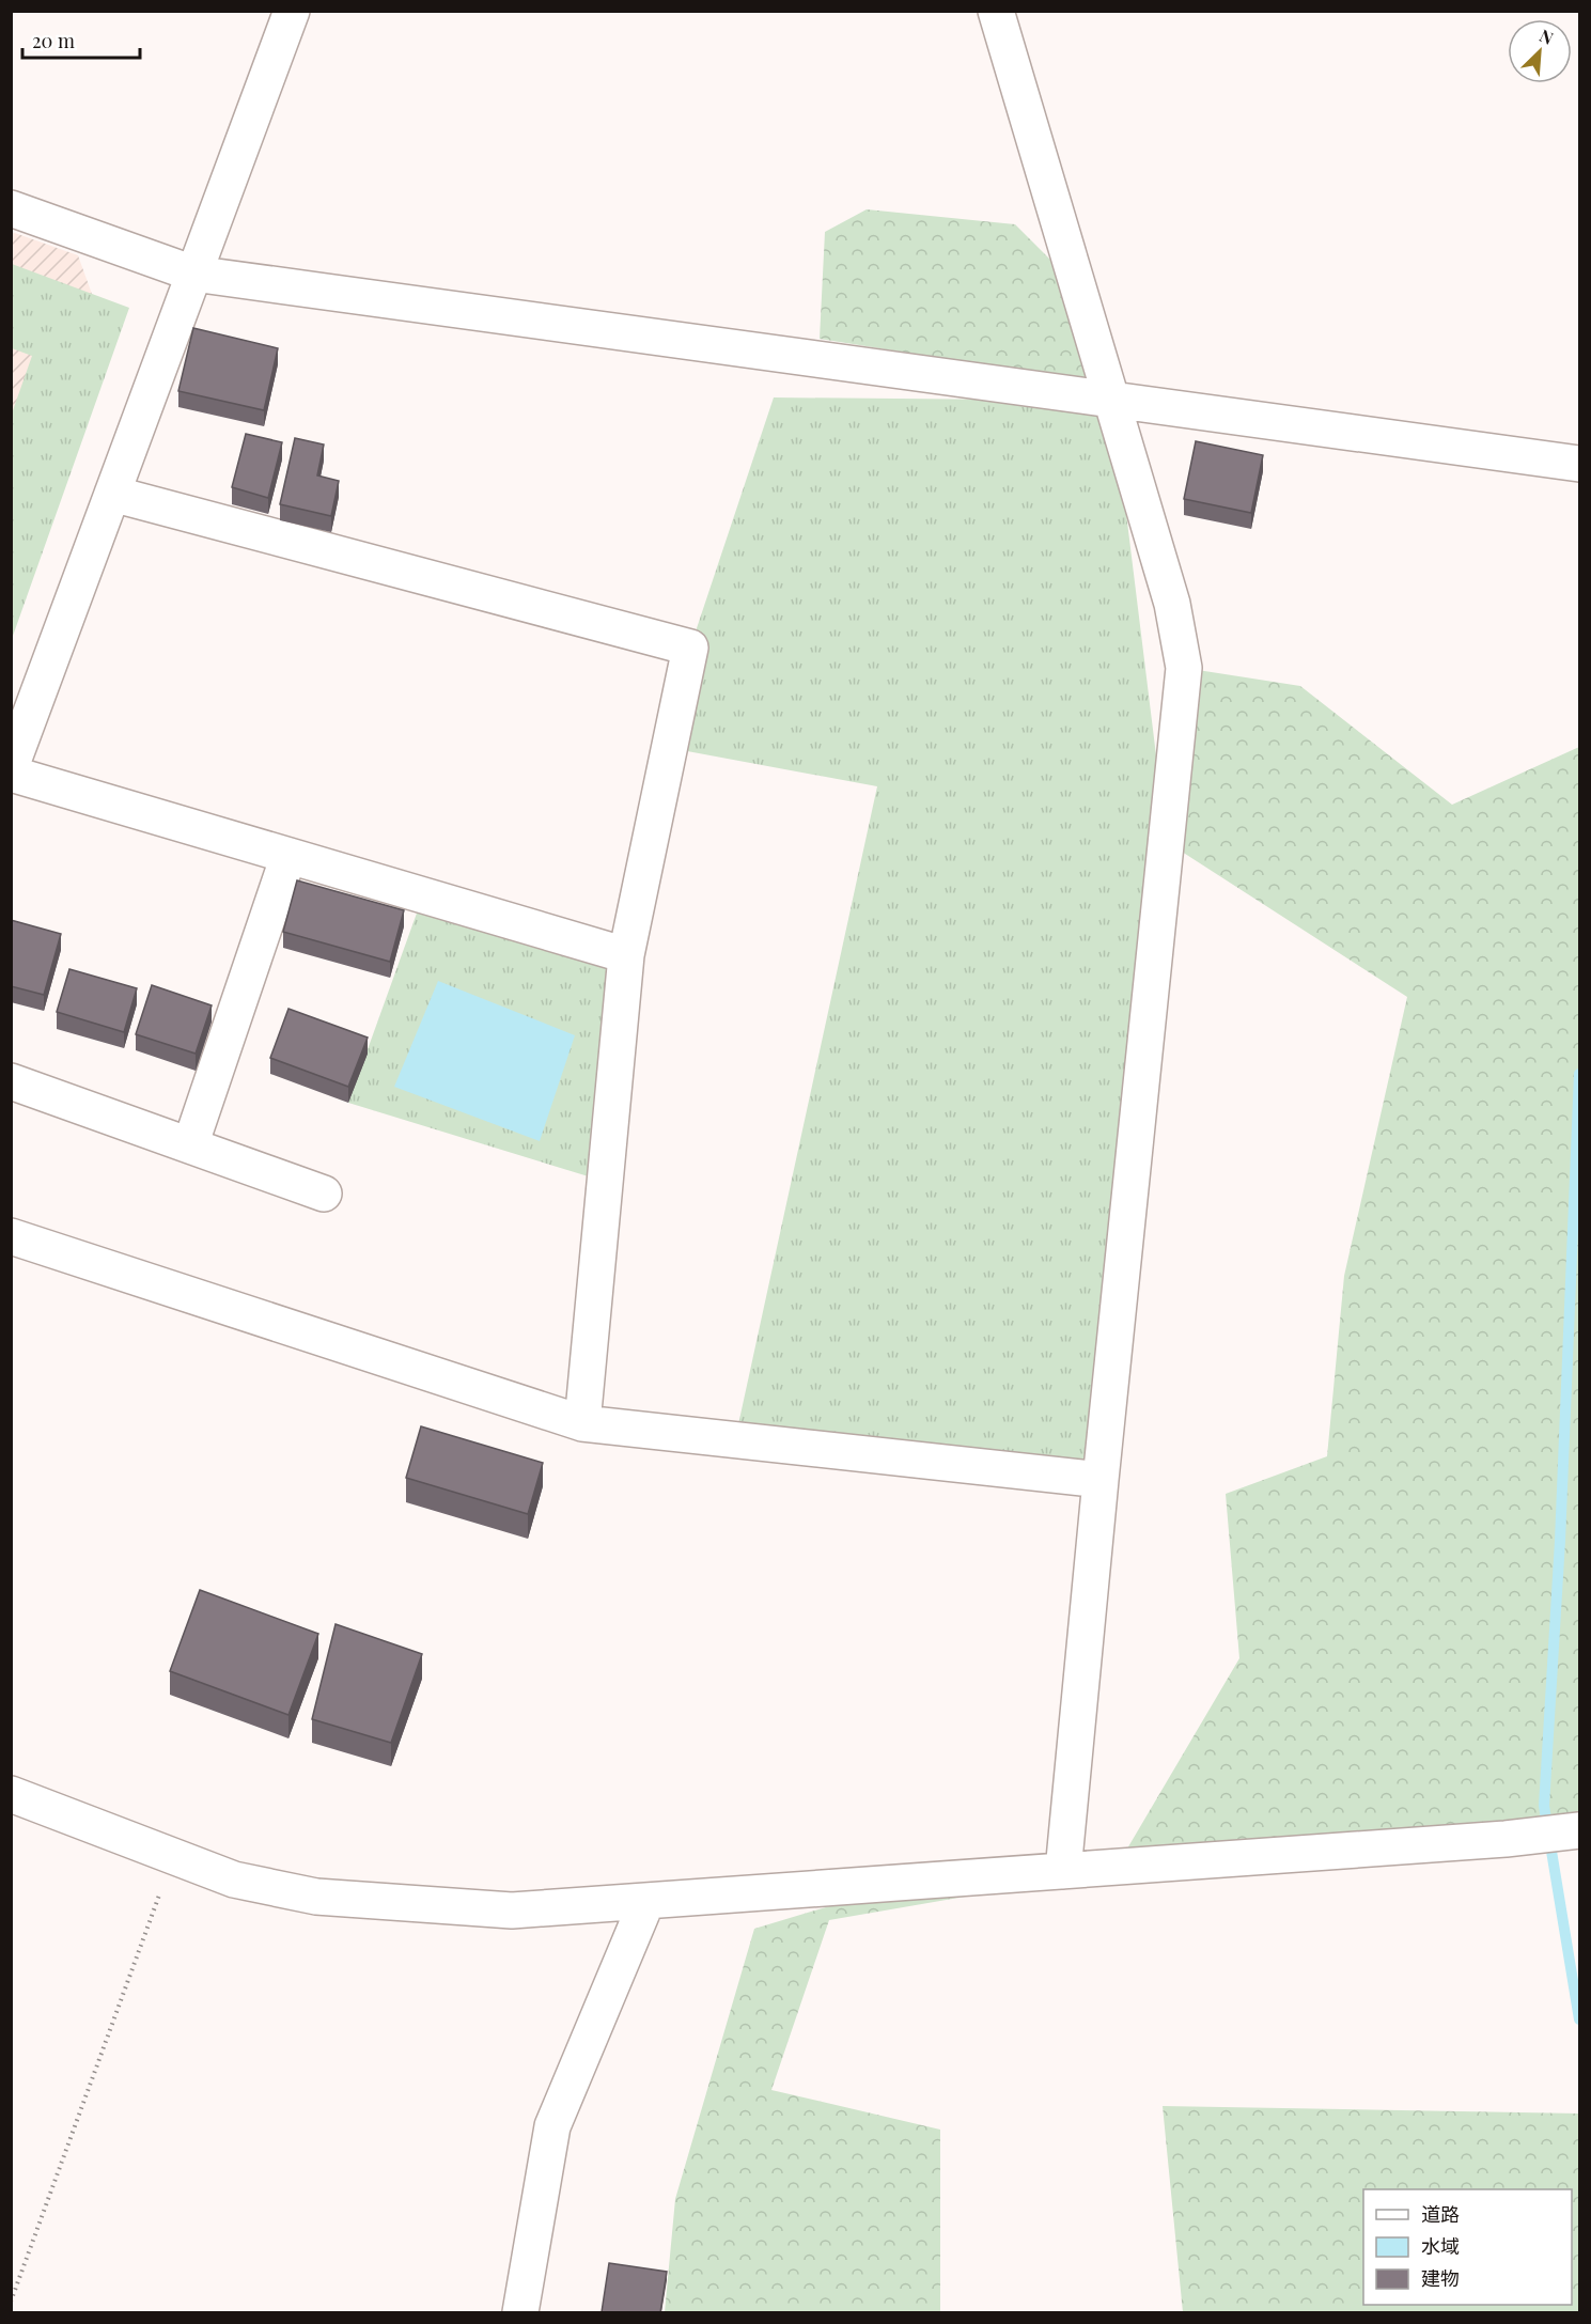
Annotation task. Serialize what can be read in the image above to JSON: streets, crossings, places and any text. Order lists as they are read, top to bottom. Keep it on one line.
{"legend":["道路","水域","建物"],"scale_bar":"20 m","north":"top right"}
